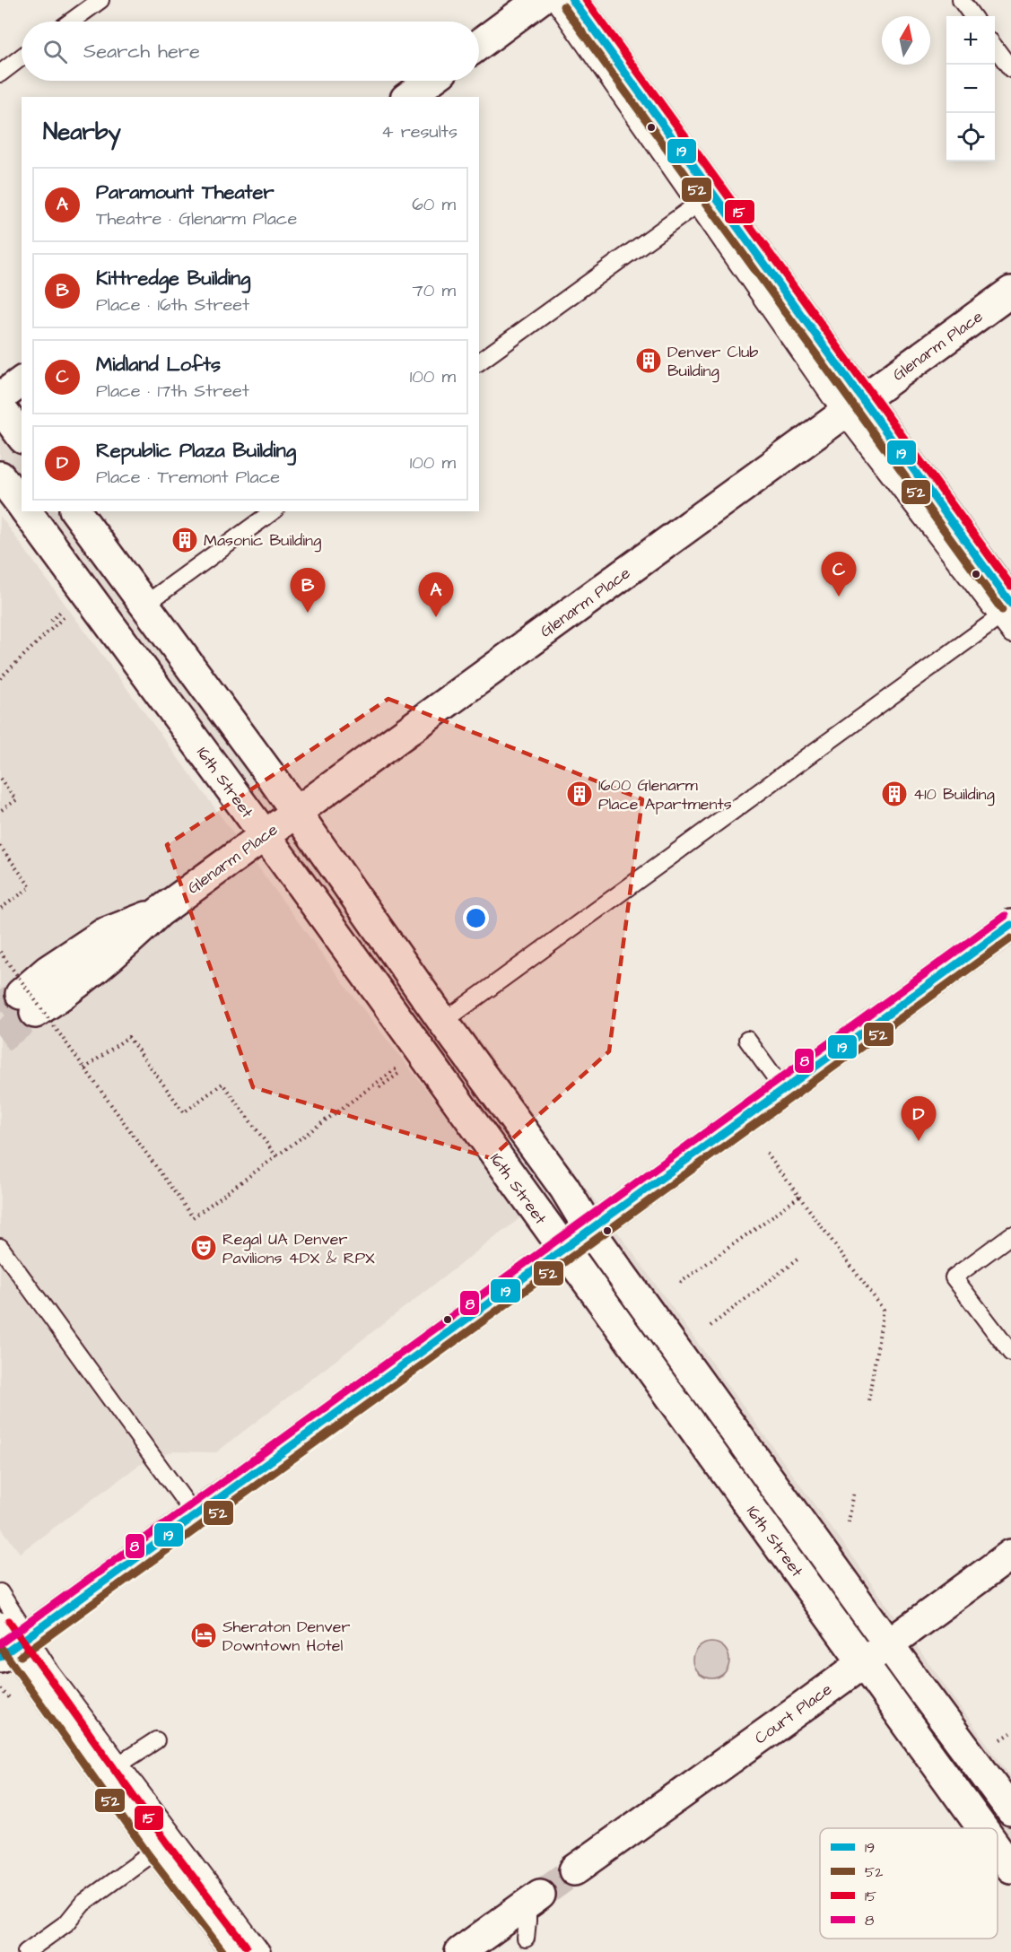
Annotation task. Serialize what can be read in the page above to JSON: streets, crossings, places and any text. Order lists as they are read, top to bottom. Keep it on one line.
{"streets":{"street":["Glenarm Place","16th Street","Court Place"]},"crossings":[["Glenarm Place","16th Street"],["16th Street","Court Place"]],"places":{"building":["Denver Club Building","Masonic Building","1600 Glenarm Place Apartments","410 Building"],"theatre":["Regal UA Denver Pavilions 4DX & RPX"],"hotel":["Sheraton Denver Downtown Hotel"]},"lines":["transit line 19","transit line 15","transit line 52","transit line 8"],"legend":["19","52","15","8"],"north":"top","page":{"map_buttons":["+","−"],"search":"Search here","heading":["Nearby","4 results"],"list":[{"mark":"A","name":"Paramount Theater","note":"Theatre · Glenarm Place","value":"60 m"},{"mark":"B","name":"Kittredge Building","note":"Place · 16th Street","value":"70 m"},{"mark":"C","name":"Midland Lofts","note":"Place · 17th Street","value":"100 m"},{"mark":"D","name":"Republic Plaza Building","note":"Place · Tremont Place","value":"100 m"}],"pins":["C","B","A","D"]}}
